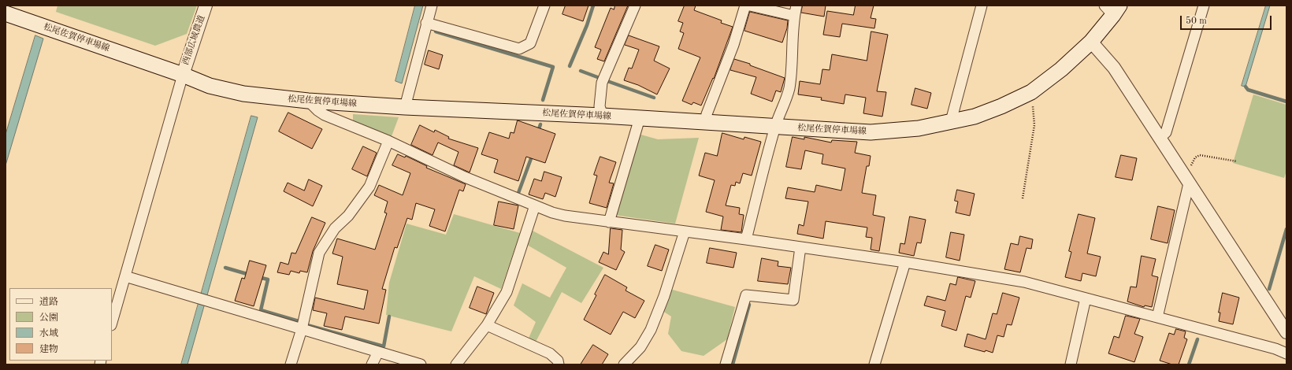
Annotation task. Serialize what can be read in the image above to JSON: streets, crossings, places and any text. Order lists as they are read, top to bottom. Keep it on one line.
{"streets":{"main road":["松尾佐賀停車場線"],"street":["西部広域農道"]},"crossings":[["松尾佐賀停車場線","西部広域農道"]],"legend":["道路","公園","水域","建物"],"scale_bar":"50 m"}
